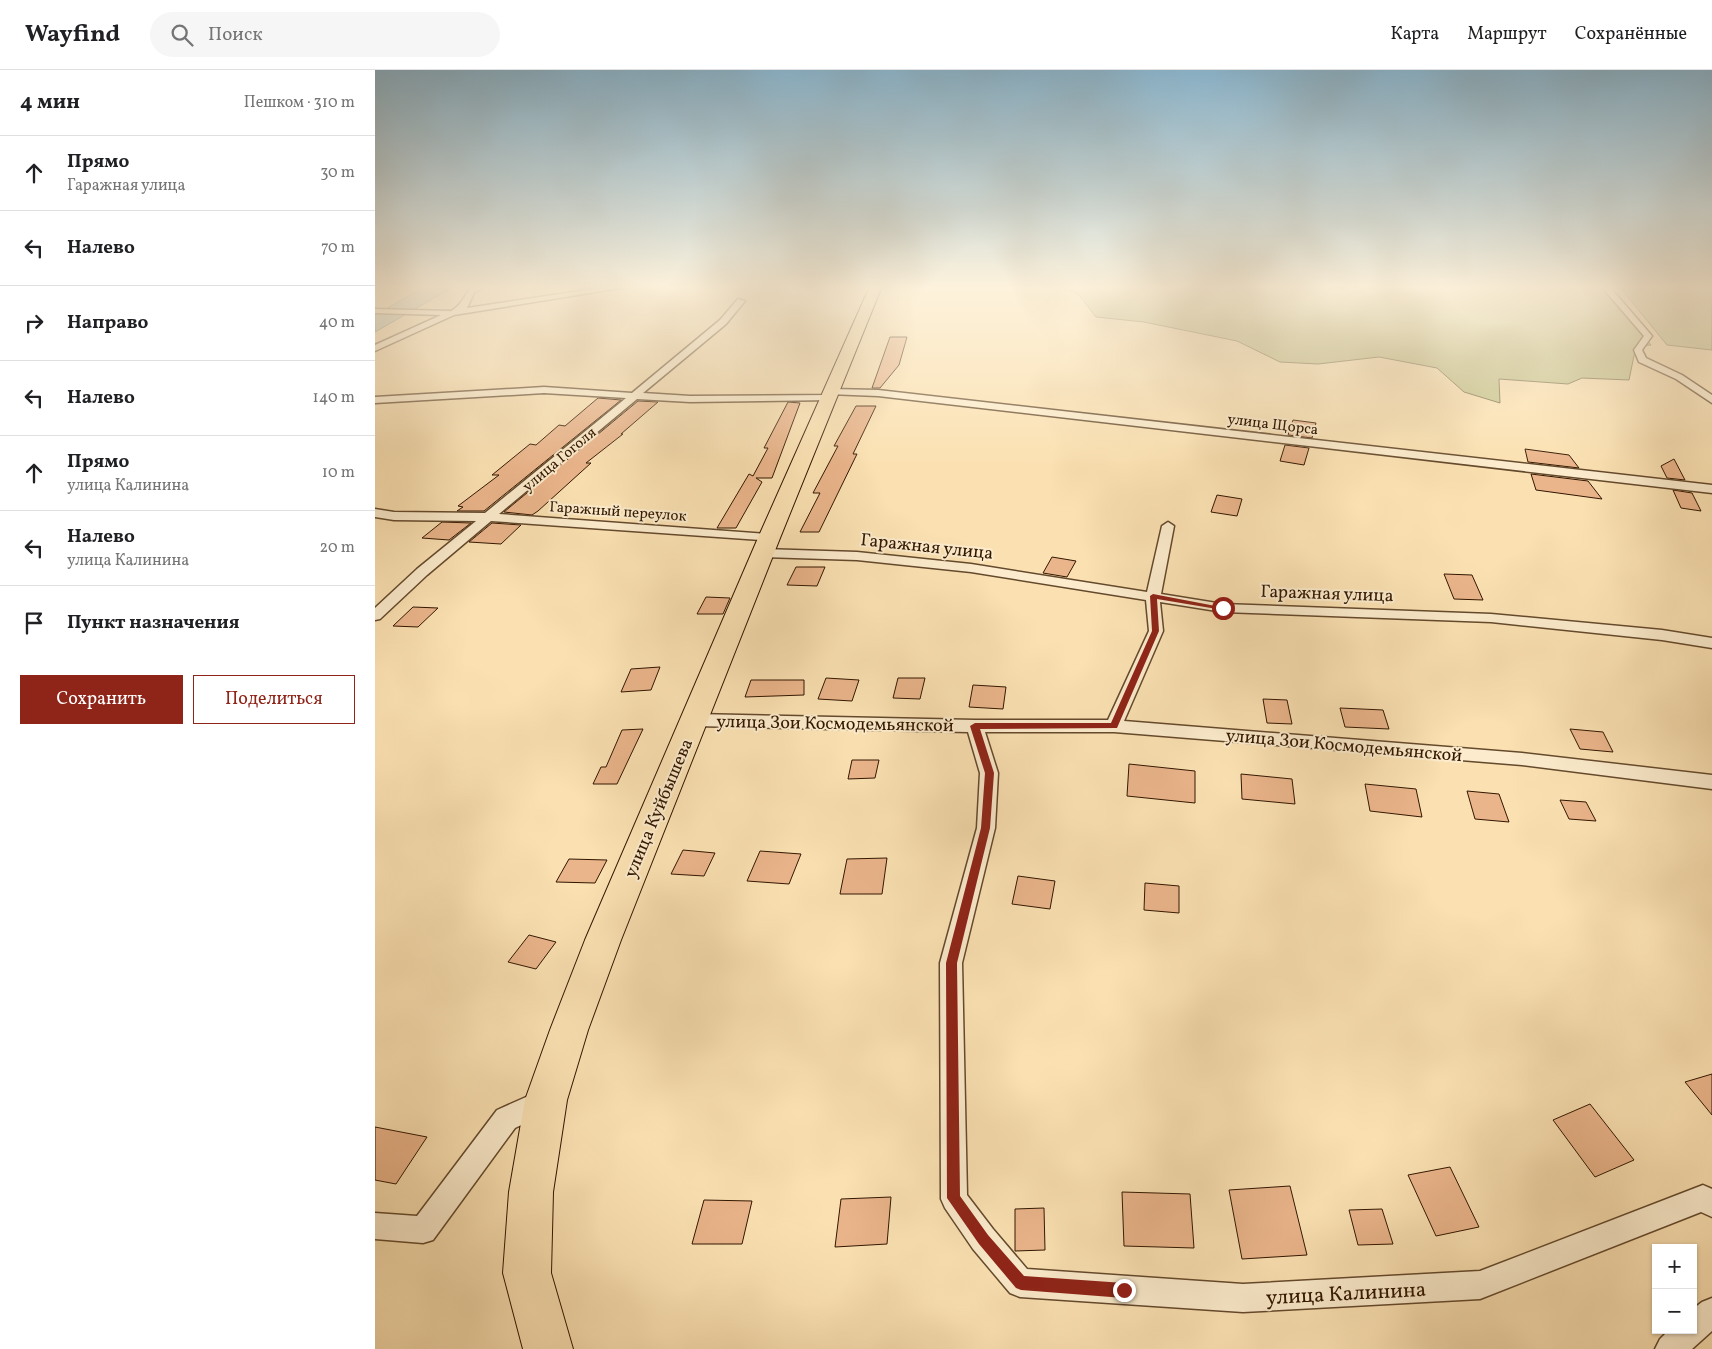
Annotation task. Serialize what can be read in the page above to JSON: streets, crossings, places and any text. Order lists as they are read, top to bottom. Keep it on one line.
{"streets":{"highway":["улица Куйбышева"],"street":["улица Щорса","улица Гоголя","Гаражный переулок","Гаражная улица","улица Зои Космодемьянской","улица Калинина"]},"crossings":[["улица Щорса","улица Куйбышева"],["улица Гоголя","Гаражный переулок"],["Гаражный переулок","Гаражная улица"],["Гаражный переулок","улица Куйбышева"],["Гаражная улица","улица Куйбышева"],["улица Зои Космодемьянской","улица Куйбышева"],["улица Зои Космодемьянской","улица Калинина"]],"page":{"header":"Wayfind","search":"Поиск","nav":["Карта","Маршрут","Сохранённые"],"heading":["4 мин","Пешком · 310 m"],"list":[["Прямо","Гаражная улица","30 m"],["Налево","70 m"],["Направо","40 m"],["Налево","140 m"],["Прямо","улица Калинина","10 m"],["Налево","улица Калинина","20 m"],"Пункт назначения"],"buttons":["Сохранить","Поделиться"],"map_buttons":["+","−"]}}
